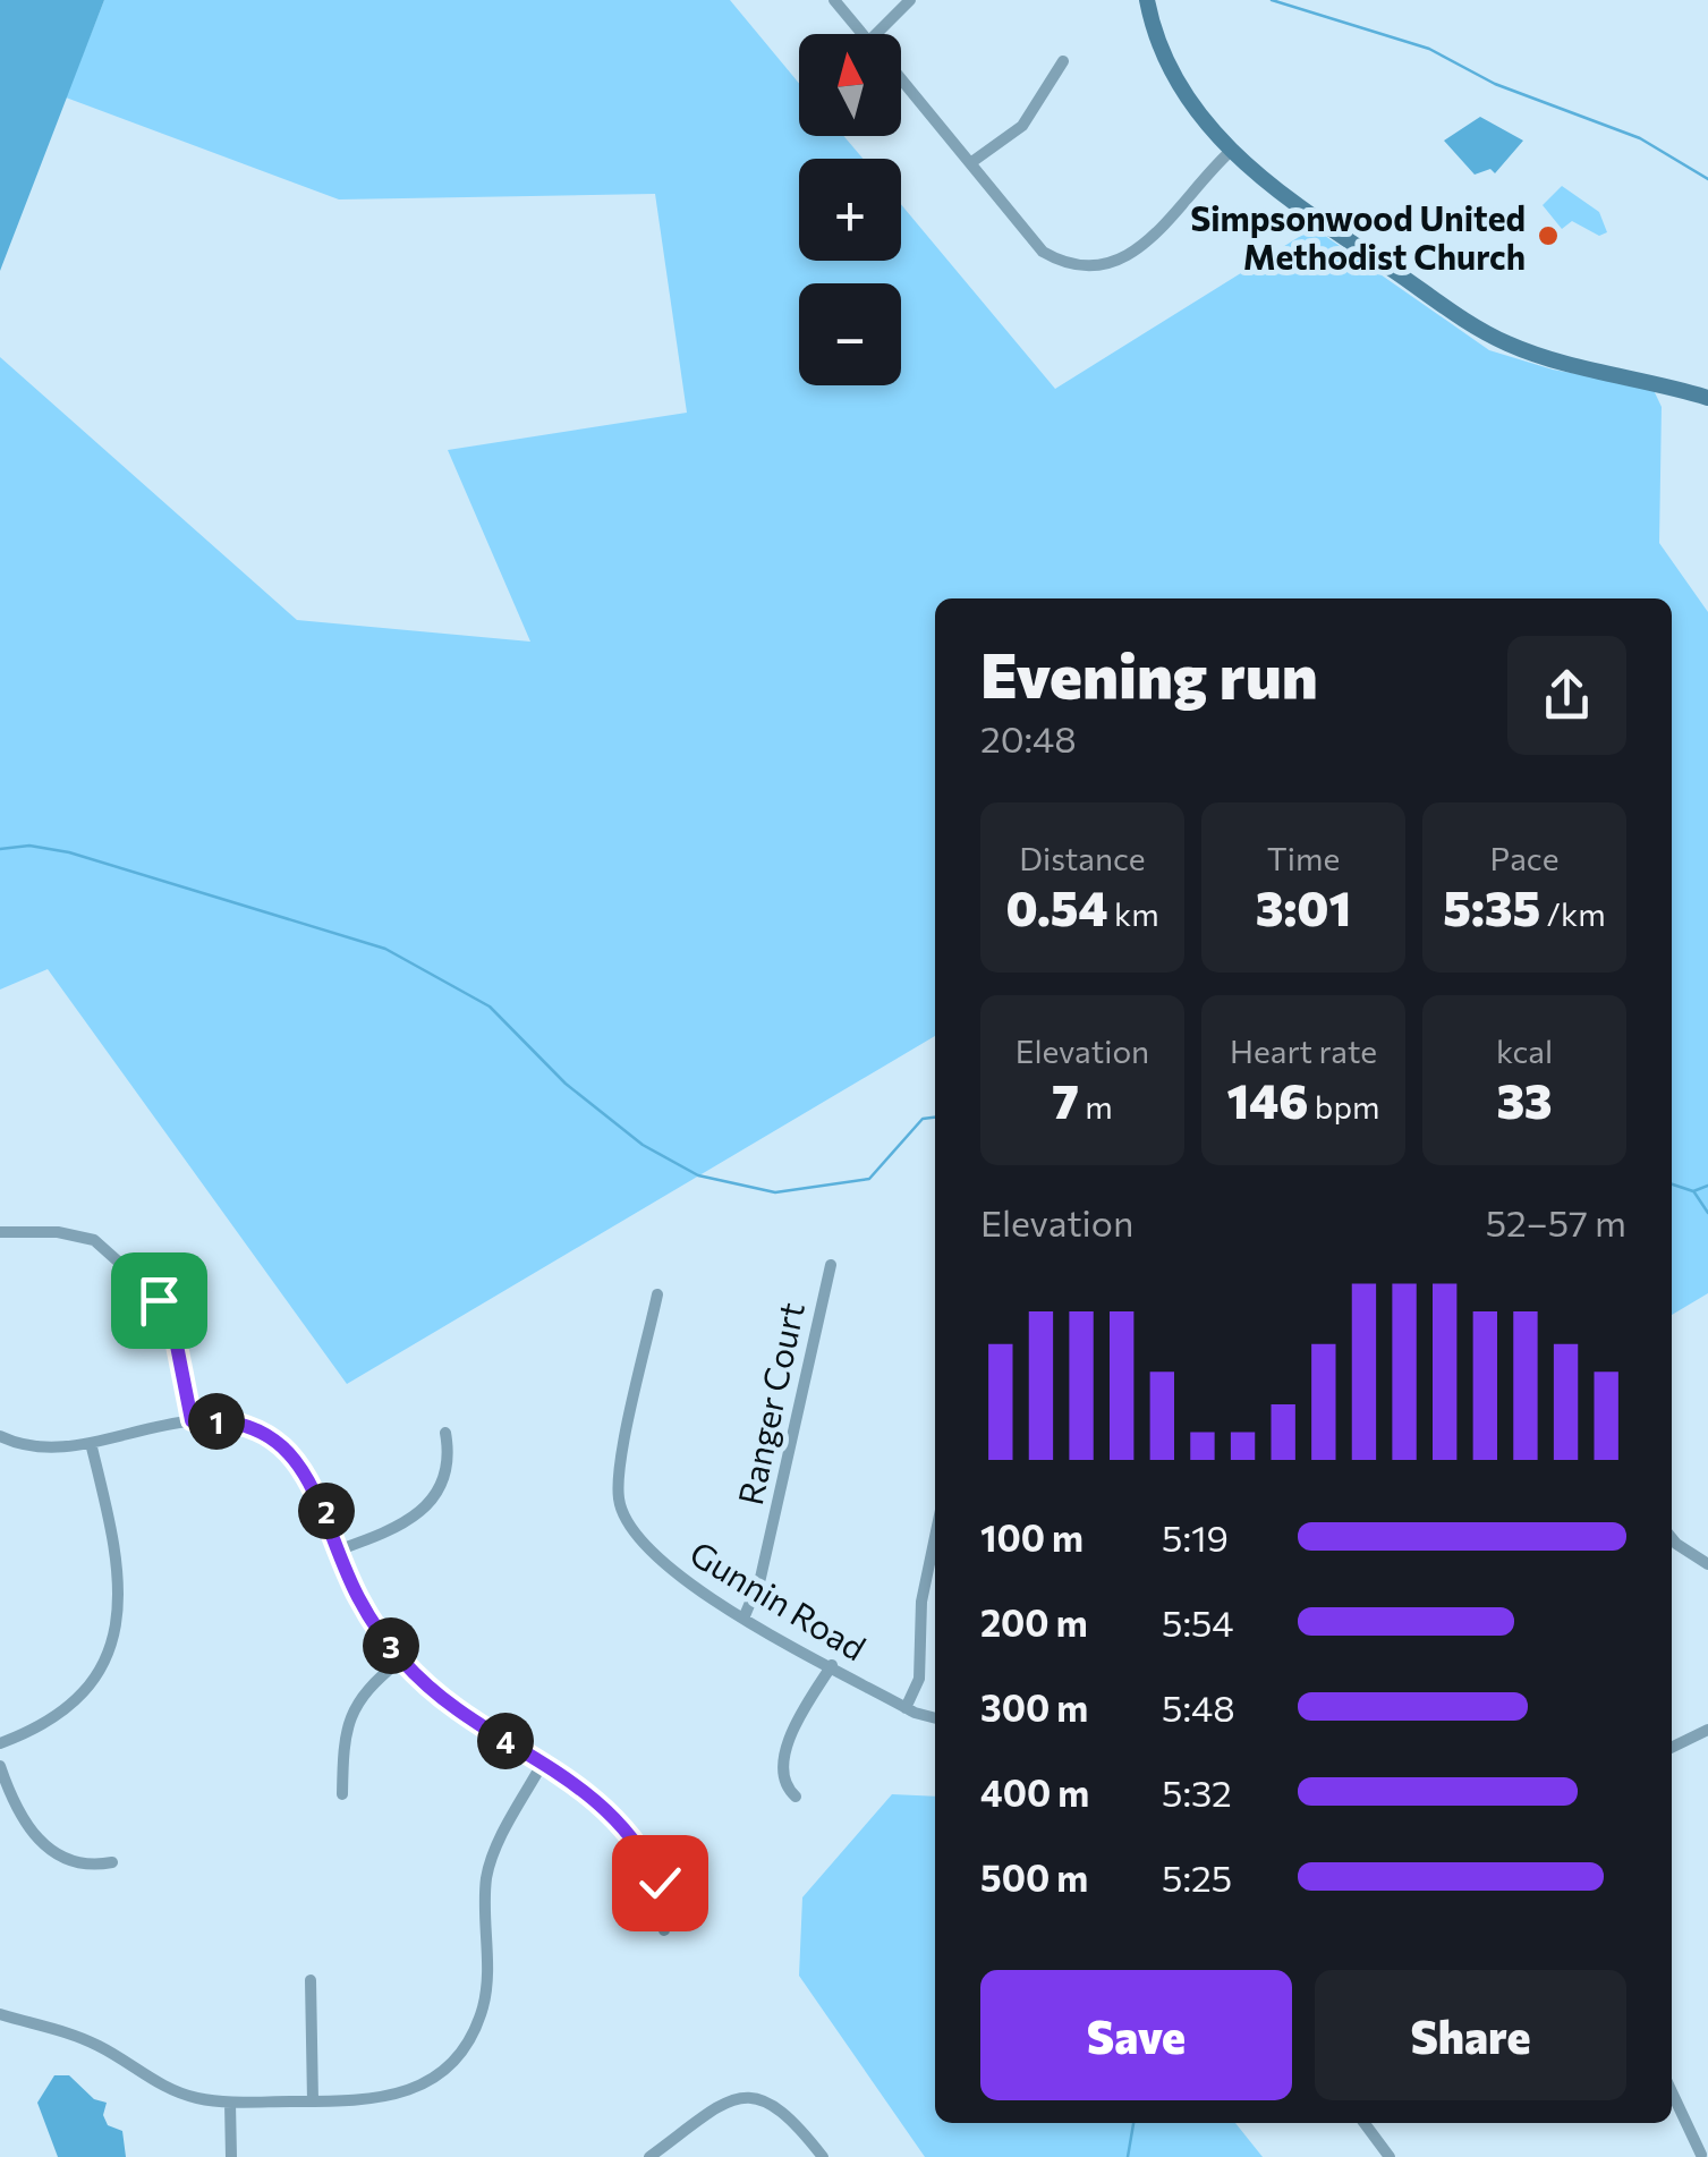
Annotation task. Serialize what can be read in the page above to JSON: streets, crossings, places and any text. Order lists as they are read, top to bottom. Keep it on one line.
{"streets":{"street":["Ranger Court","Gunnin Road"]},"crossings":[["Ranger Court","Gunnin Road"]],"places":["Simpsonwood United Methodist Church"],"north":"top","page":{"map_buttons":["+","−"],"heading":["Evening run","20:48"],"stats":[["Distance","0.54 km"],["Time","3:01"],["Pace","5:35 /km"],["Elevation","7 m"],["Heart rate","146 bpm"],["kcal","33"]],"chart":["Elevation","52–57 m"],"pins":["1","2","3","4"],"list":[{"name":"100 m","note":"5:19"},{"name":"200 m","note":"5:54"},{"name":"300 m","note":"5:48"},{"name":"400 m","note":"5:32"},{"name":"500 m","note":"5:25"}],"buttons":["Save","Share"]}}
